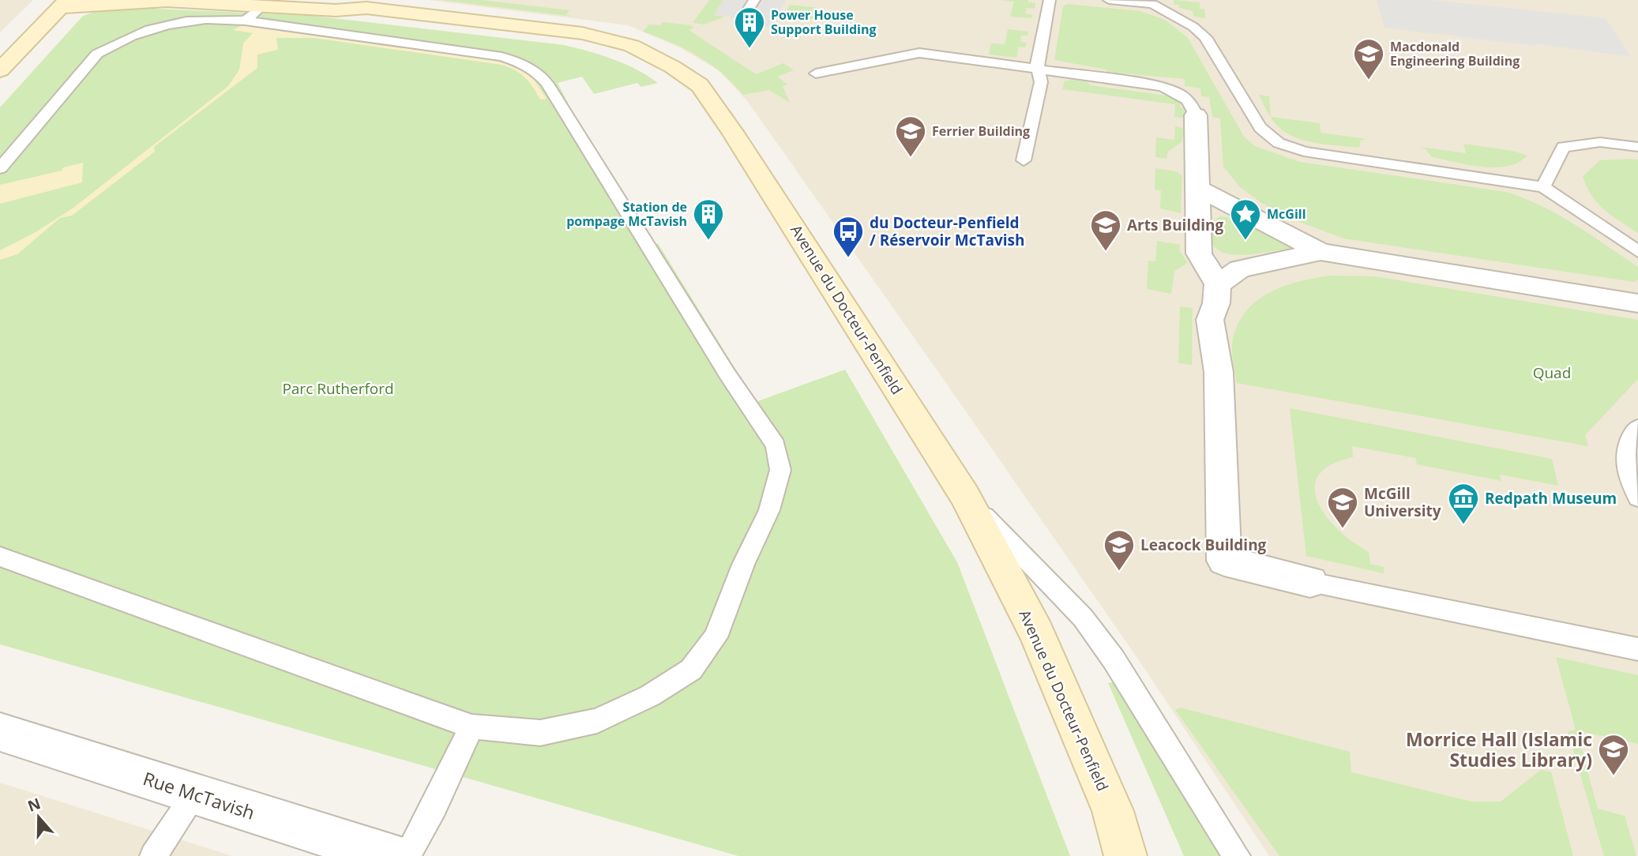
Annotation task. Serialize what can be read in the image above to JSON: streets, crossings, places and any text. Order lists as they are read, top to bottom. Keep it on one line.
{"streets":{"main road":["Avenue du Docteur-Penfield"],"street":["Rue McTavish"]},"parks":["Quad","Parc Rutherford"],"places":{"building":["Power House Support Building","Station de pompage McTavish"],"school or university":["Macdonald Engineering Building","Ferrier Building","Arts Building","McGill University","Leacock Building","Morrice Hall (Islamic Studies Library)"],"place":["McGill"],"bus stop":["du Docteur-Penfield / Réservoir McTavish"],"museum":["Redpath Museum"]},"north":"top"}
